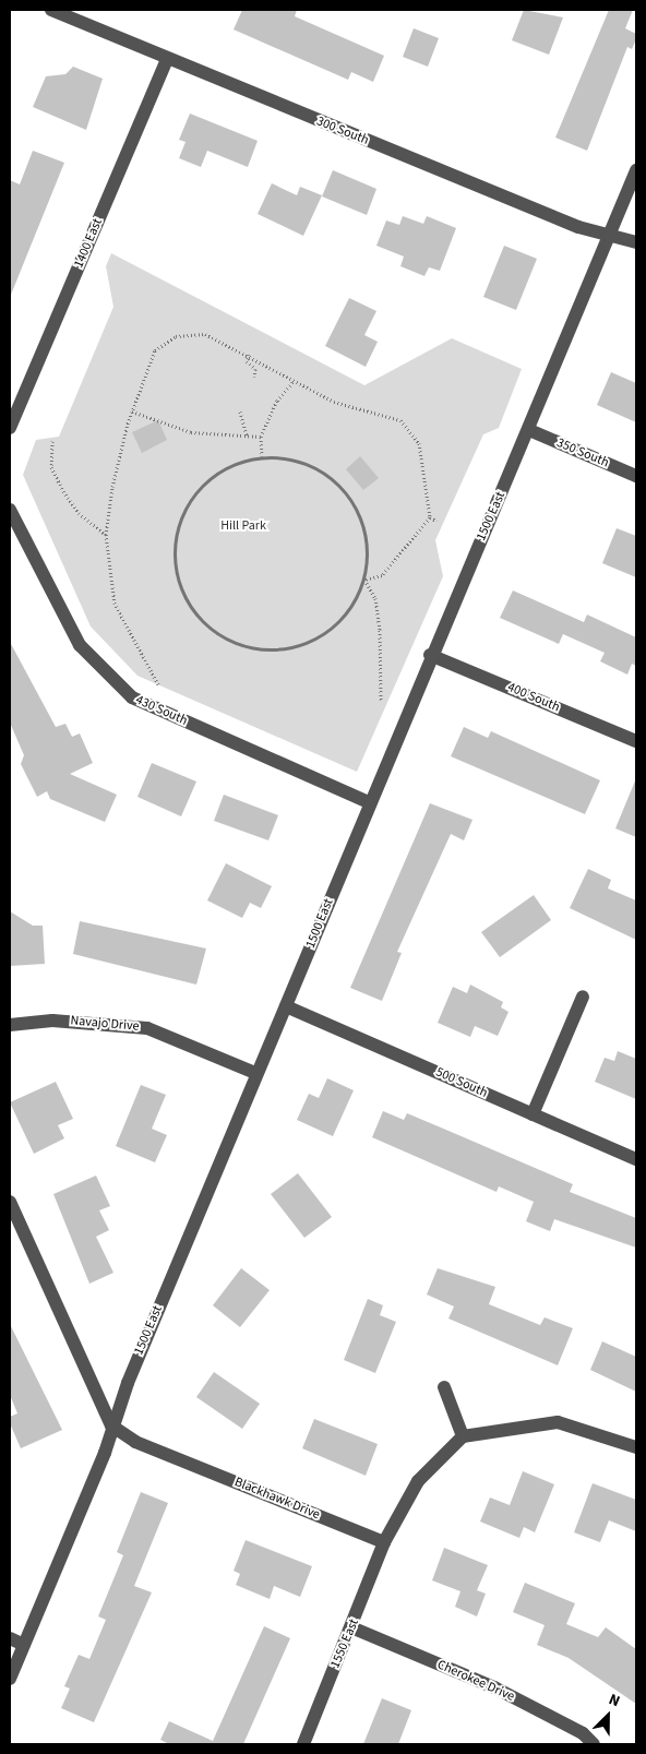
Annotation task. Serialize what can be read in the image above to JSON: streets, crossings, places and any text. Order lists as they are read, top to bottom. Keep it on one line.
{"streets":{"street":["300 South","1400 East","350 South","1500 East","400 South","430 South","Navajo Drive","500 South","Blackhawk Drive","1550 East","Cherokee Drive"]},"crossings":[["300 South","1400 East"],["300 South","1500 East"],["350 South","1500 East"],["1500 East","400 South"],["1500 East","430 South"],["1500 East","Navajo Drive"],["1500 East","500 South"],["1500 East","Blackhawk Drive"],["Blackhawk Drive","1550 East"],["1550 East","Cherokee Drive"]],"parks":["Hill Park"],"north":"top right"}
